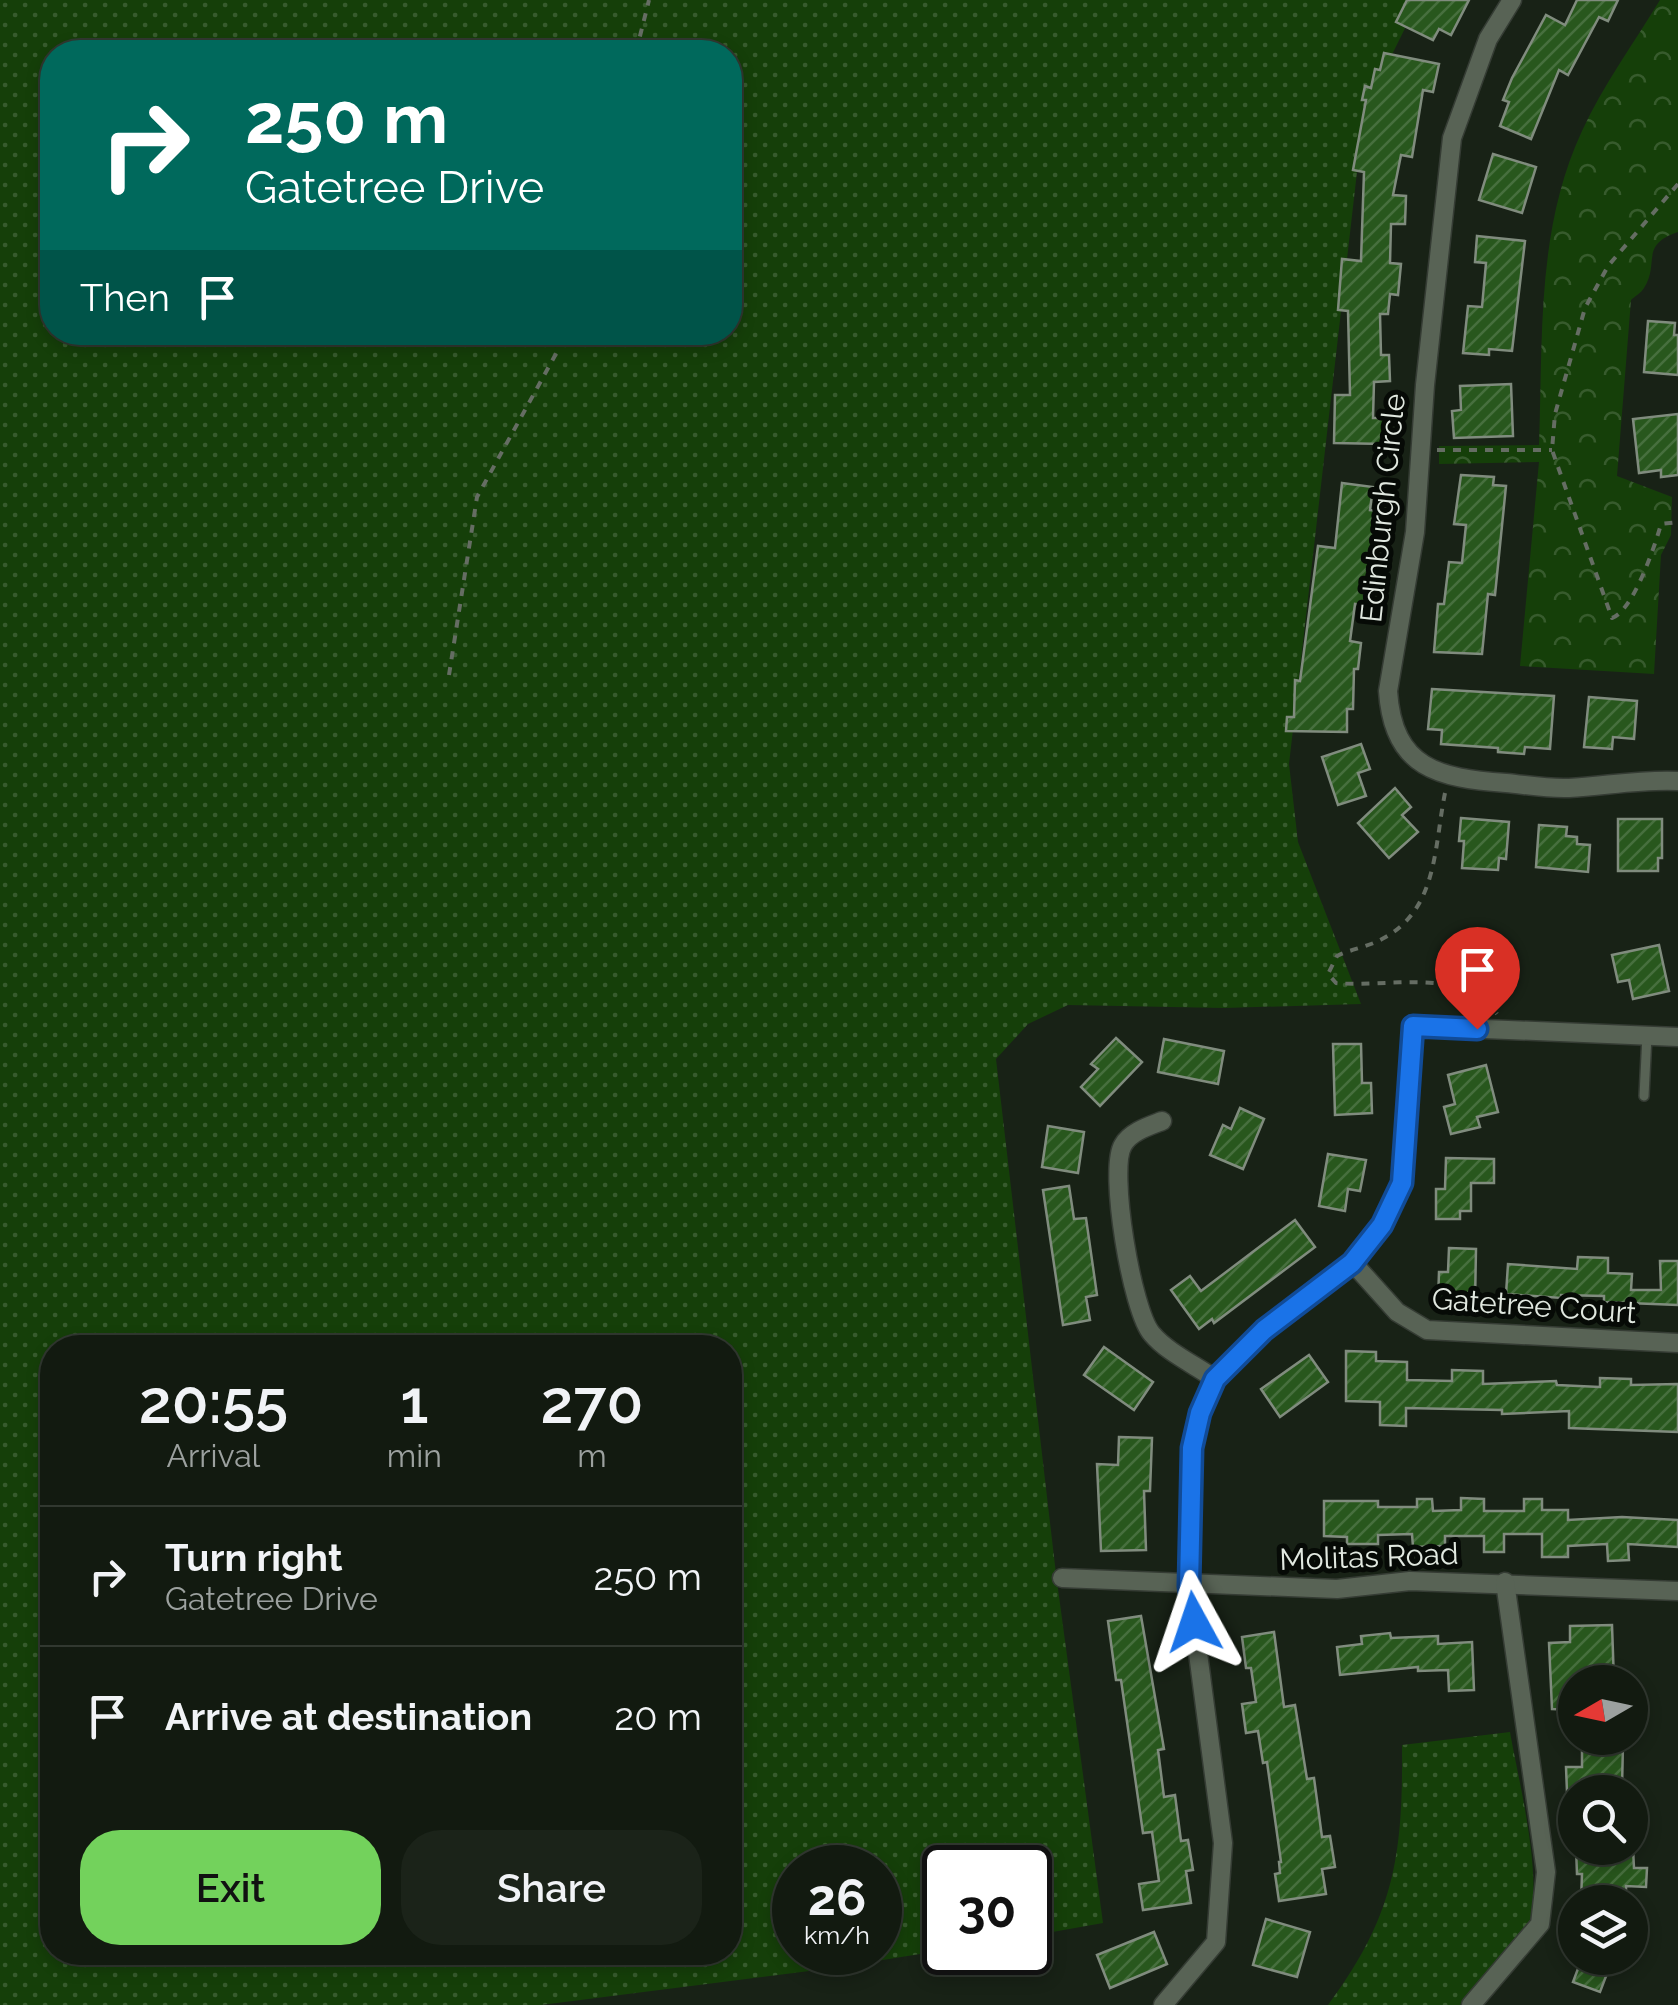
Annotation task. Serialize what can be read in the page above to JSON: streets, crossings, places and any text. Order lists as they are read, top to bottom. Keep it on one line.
{"streets":{"street":["Edinburgh Circle","Gatetree Court","Molitas Road"]},"north":"left","page":{"turn":["250 m","Gatetree Drive"],"then":"Then","eta":["20:55","Arrival","1","min","270","m"],"list":[{"name":"Turn right","note":"Gatetree Drive","value":"250 m"},{"name":"Arrive at destination","value":"20 m"}],"buttons":["Exit","Share"],"speed":"26 km/h","limit":"30"}}
